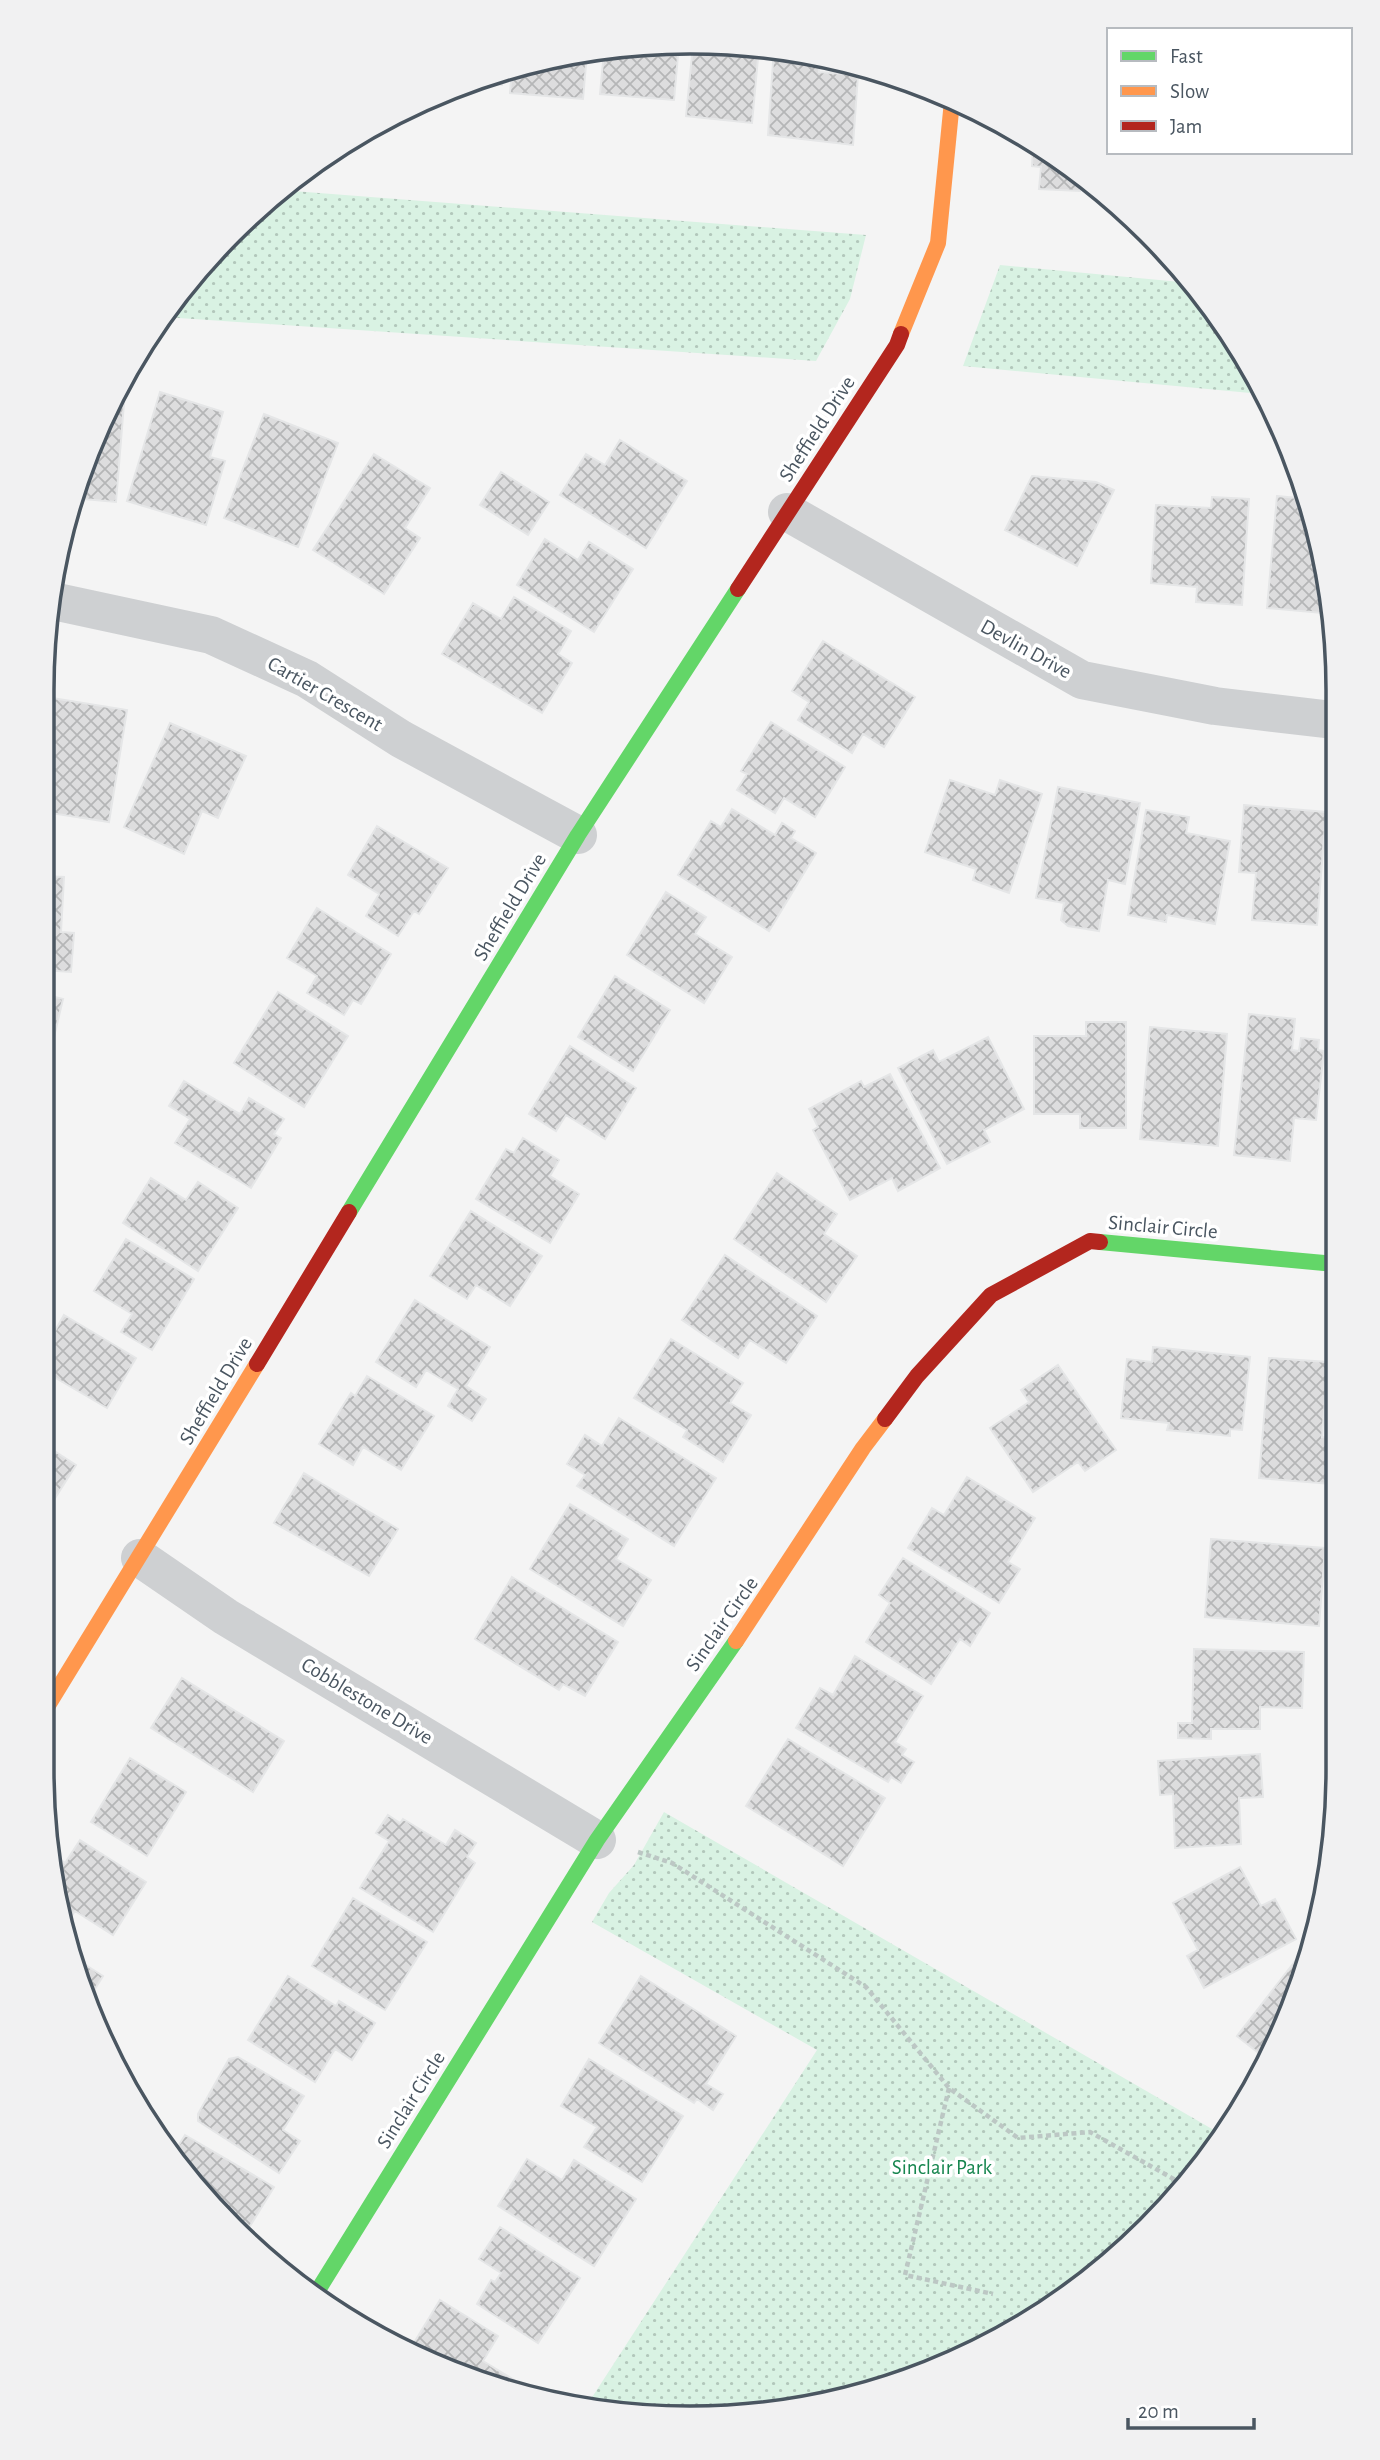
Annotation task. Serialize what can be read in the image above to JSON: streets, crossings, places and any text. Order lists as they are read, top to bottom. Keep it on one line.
{"streets":{"street":["Sheffield Drive","Devlin Drive","Cartier Crescent","Sinclair Circle","Cobblestone Drive"]},"crossings":[["Sheffield Drive","Devlin Drive"],["Sheffield Drive","Cartier Crescent"],["Sheffield Drive","Cobblestone Drive"],["Sinclair Circle","Cobblestone Drive"]],"parks":["Sinclair Park"],"legend":["Fast","Slow","Jam"],"scale_bar":"20 m"}
